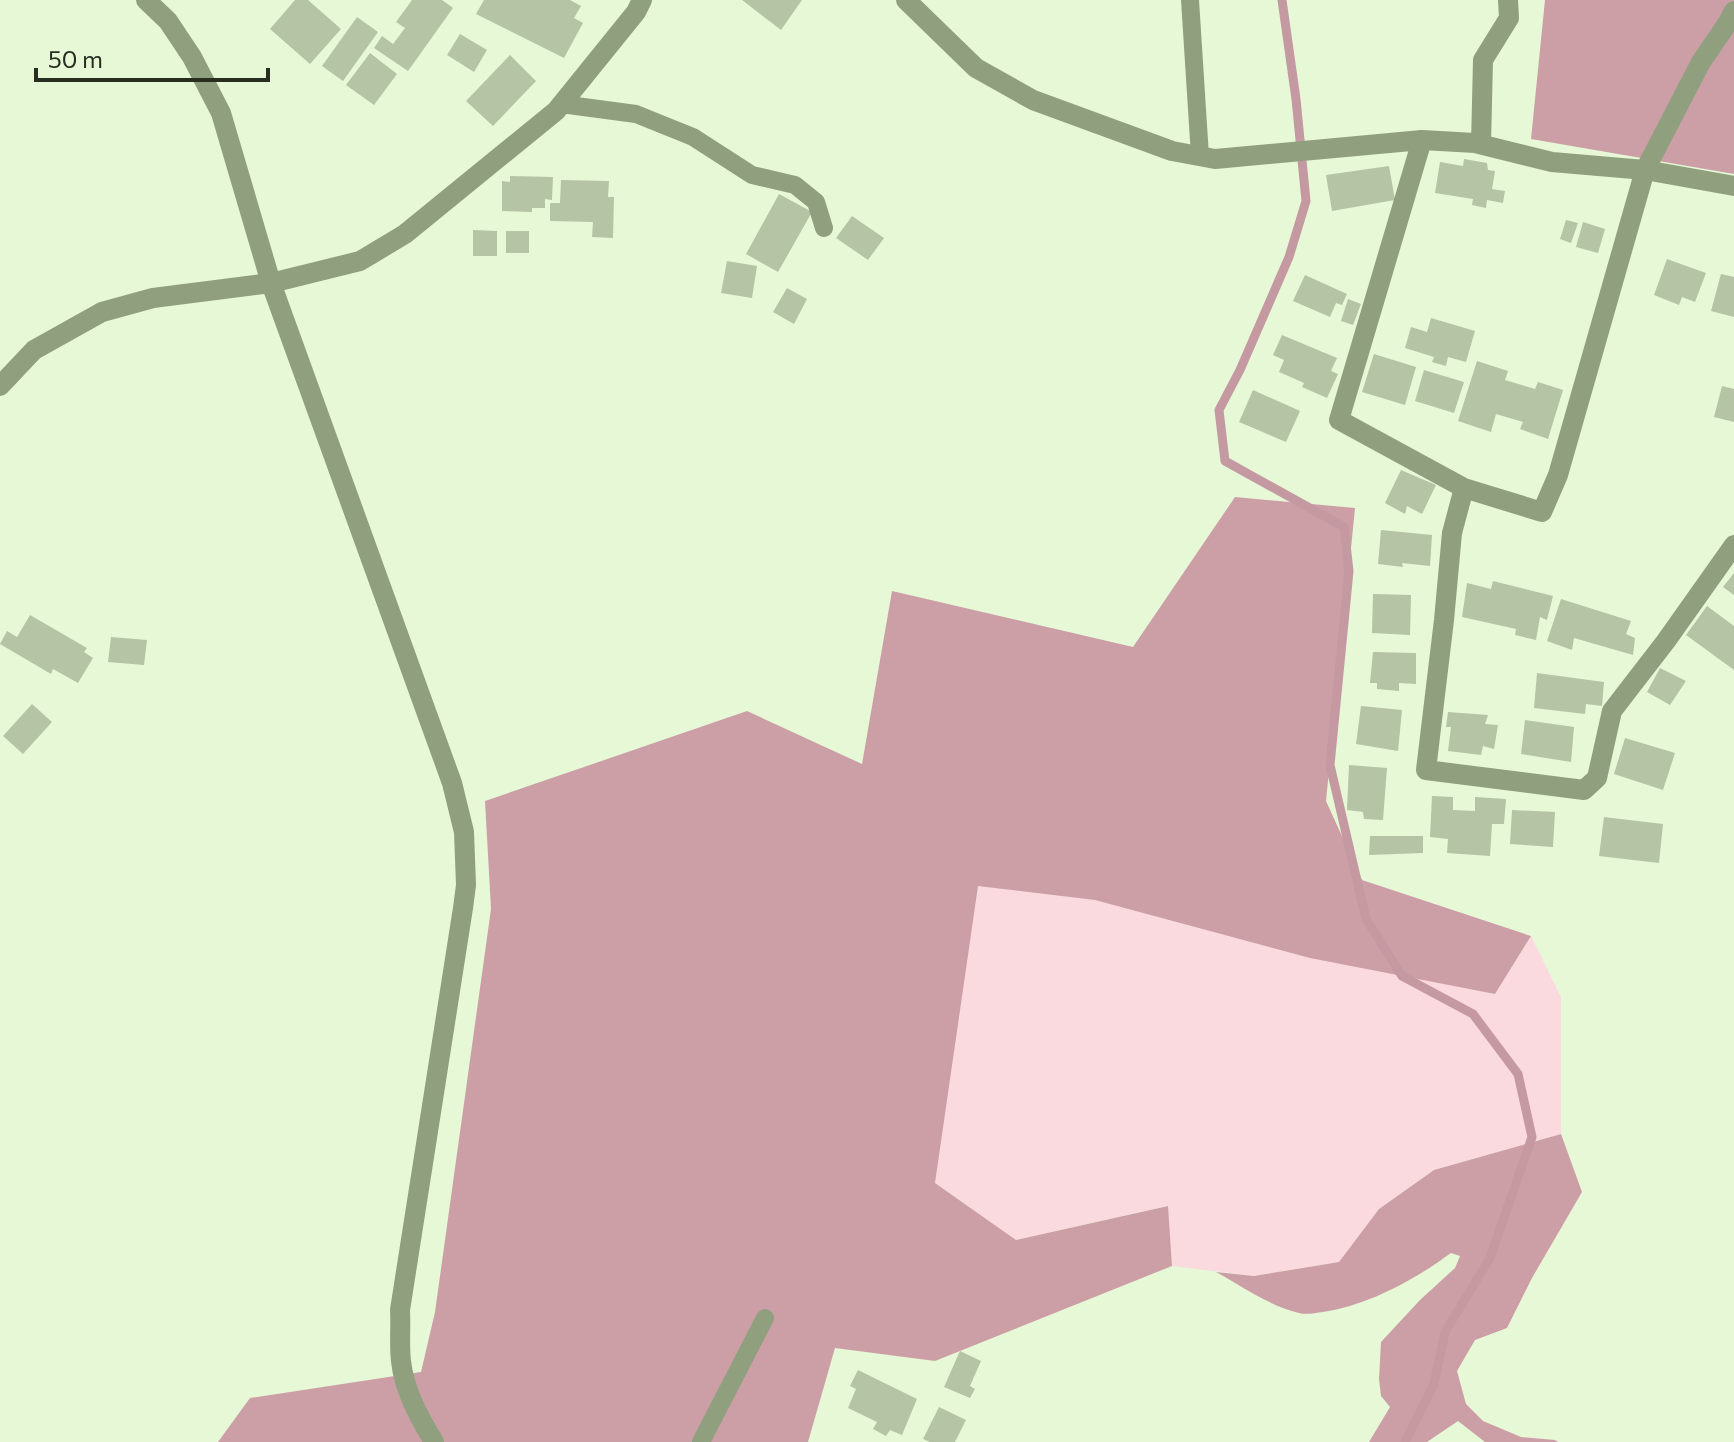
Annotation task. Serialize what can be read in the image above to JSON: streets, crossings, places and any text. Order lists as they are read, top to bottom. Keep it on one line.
{"scale_bar":"50 m"}
